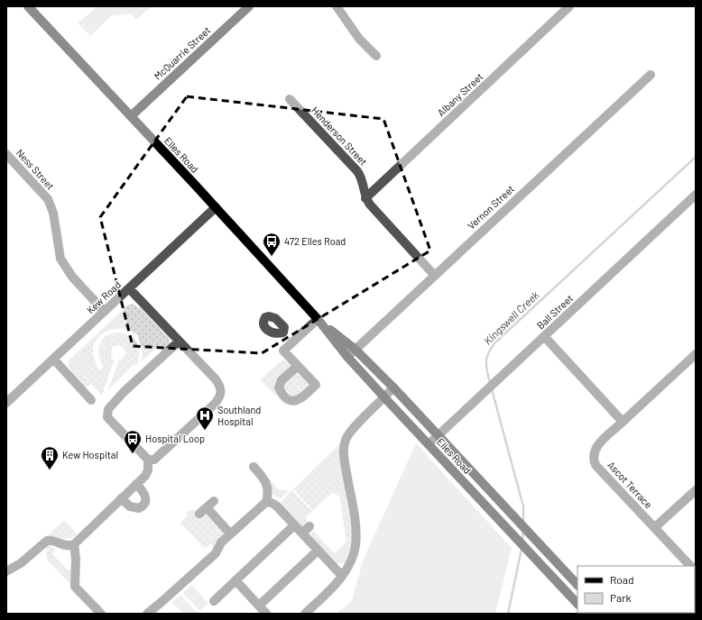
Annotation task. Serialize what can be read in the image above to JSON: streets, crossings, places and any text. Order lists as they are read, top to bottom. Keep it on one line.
{"streets":{"main road":["McQuarrie Street","Elles Road"],"street":["Albany Street","Henderson Street","Ness Street","Vernon Street","Kew Road","Ball Street","Ascot Terrace"]},"crossings":[["McQuarrie Street","Elles Road"],["Albany Street","Henderson Street"],["Henderson Street","Vernon Street"],["Elles Road","Vernon Street"],["Elles Road","Kew Road"],["Elles Road","Ball Street"],["Ness Street","Kew Road"]],"water":["Kingswell Creek"],"places":{"bus stop":["472 Elles Road","Hospital Loop"],"hospital":["Southland Hospital"],"building":["Kew Hospital"]},"legend":["Road","Park"]}
